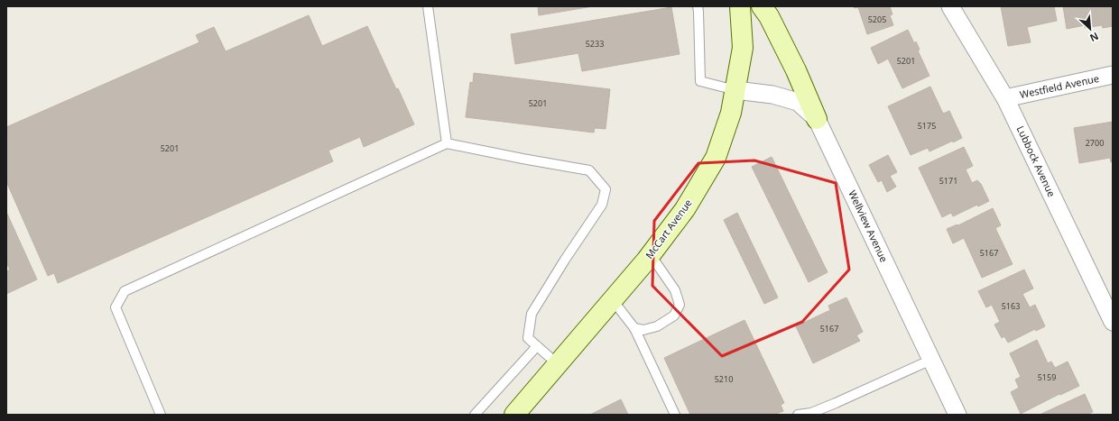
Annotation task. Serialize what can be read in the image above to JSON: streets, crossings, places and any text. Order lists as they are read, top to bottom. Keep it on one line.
{"streets":{"main road":["McCart Avenue"],"street":["Westfield Avenue","Lubbock Avenue","Wellview Avenue"]},"crossings":[["Westfield Avenue","Lubbock Avenue"],["Wellview Avenue","McCart Avenue"]],"house_numbers":["5205","5233","5201","5201","5175","2700","5201","5171","5167","5163","5167","5159","5210"],"north":"bottom right"}
